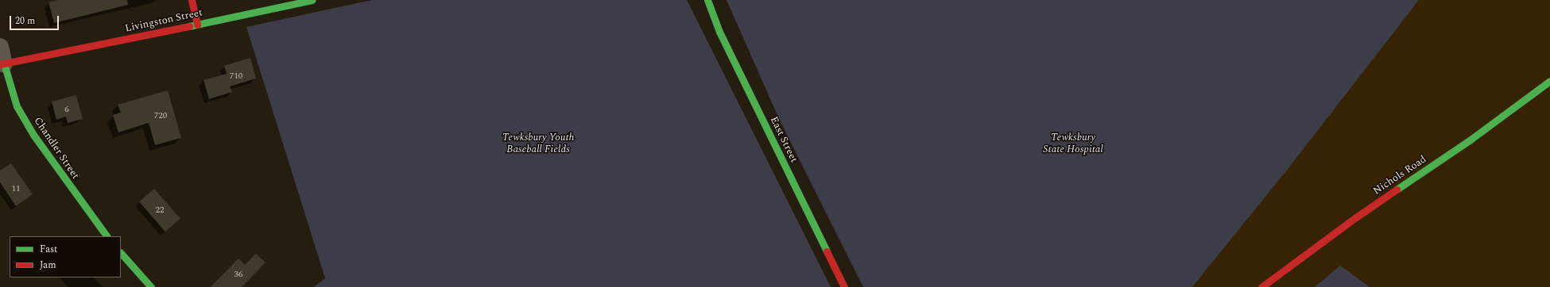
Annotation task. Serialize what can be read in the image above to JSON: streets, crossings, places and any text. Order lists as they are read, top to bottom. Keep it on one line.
{"streets":{"street":["Livingston Street","East Street","Chandler Street","Nichols Road"]},"crossings":[["Livingston Street","Chandler Street"]],"parks":["Tewksbury Youth Baseball Fields","Tewksbury State Hospital"],"house_numbers":["710","6","720","11","22","36"],"legend":["Fast","Jam"],"scale_bar":"20 m"}
